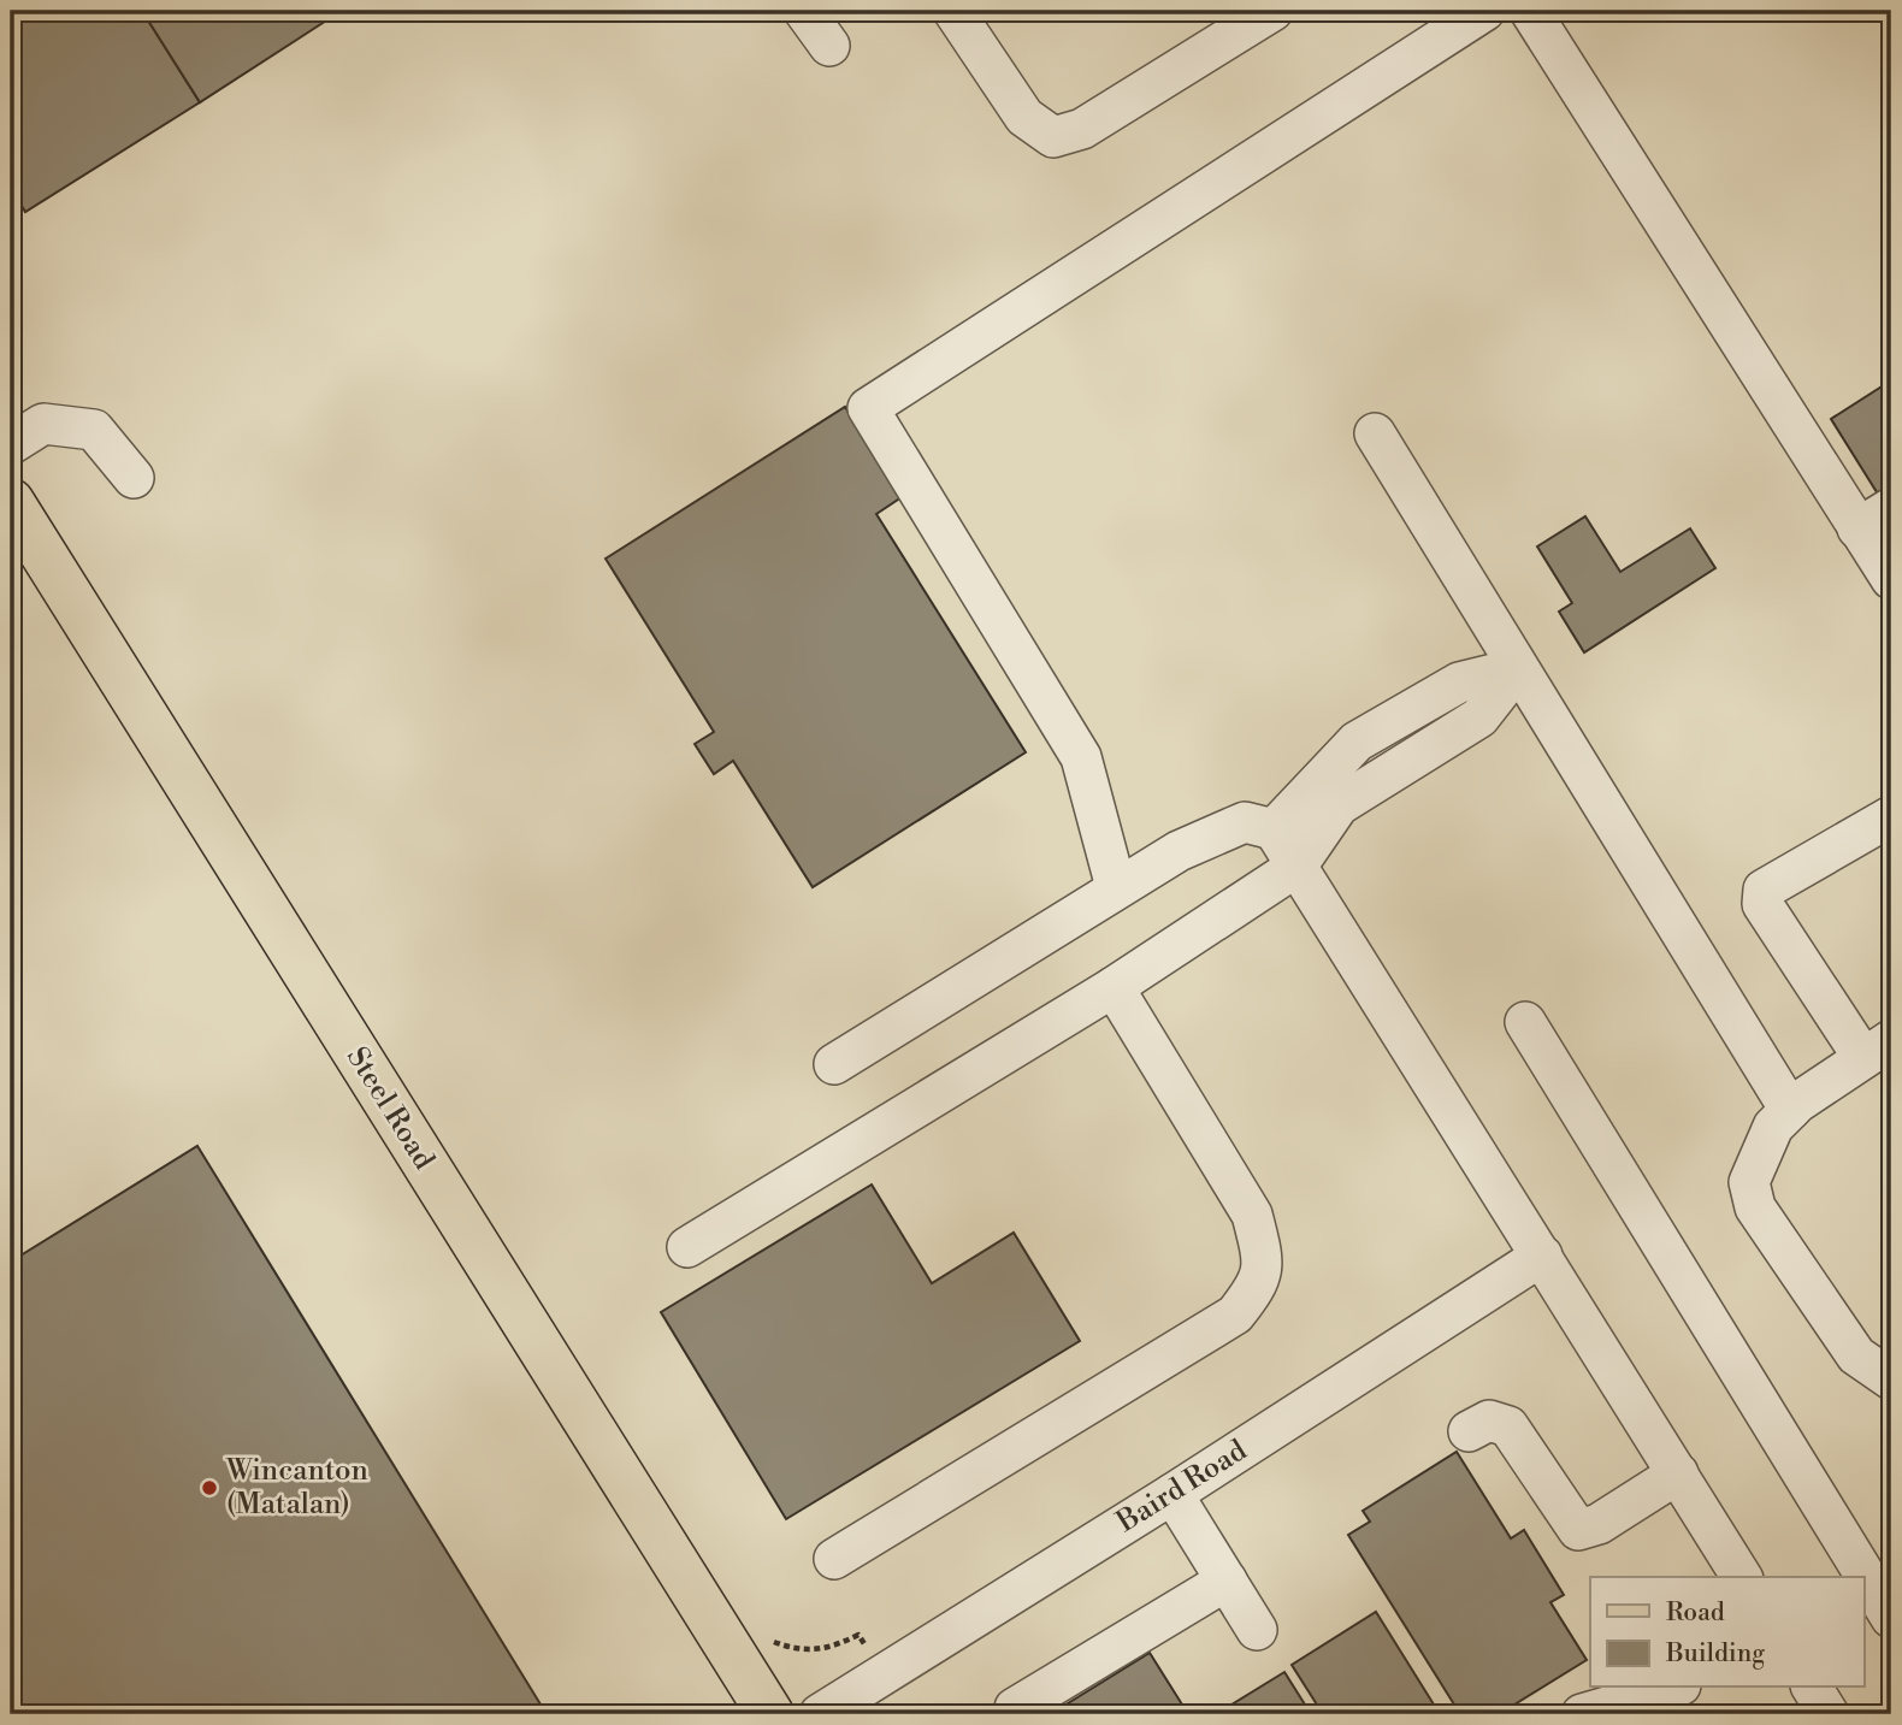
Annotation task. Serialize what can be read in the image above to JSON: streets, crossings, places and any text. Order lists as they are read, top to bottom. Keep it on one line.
{"streets":{"main road":["Steel Road"],"street":["Baird Road"]},"places":["Wincanton (Matalan)"],"legend":["Road","Building"]}
